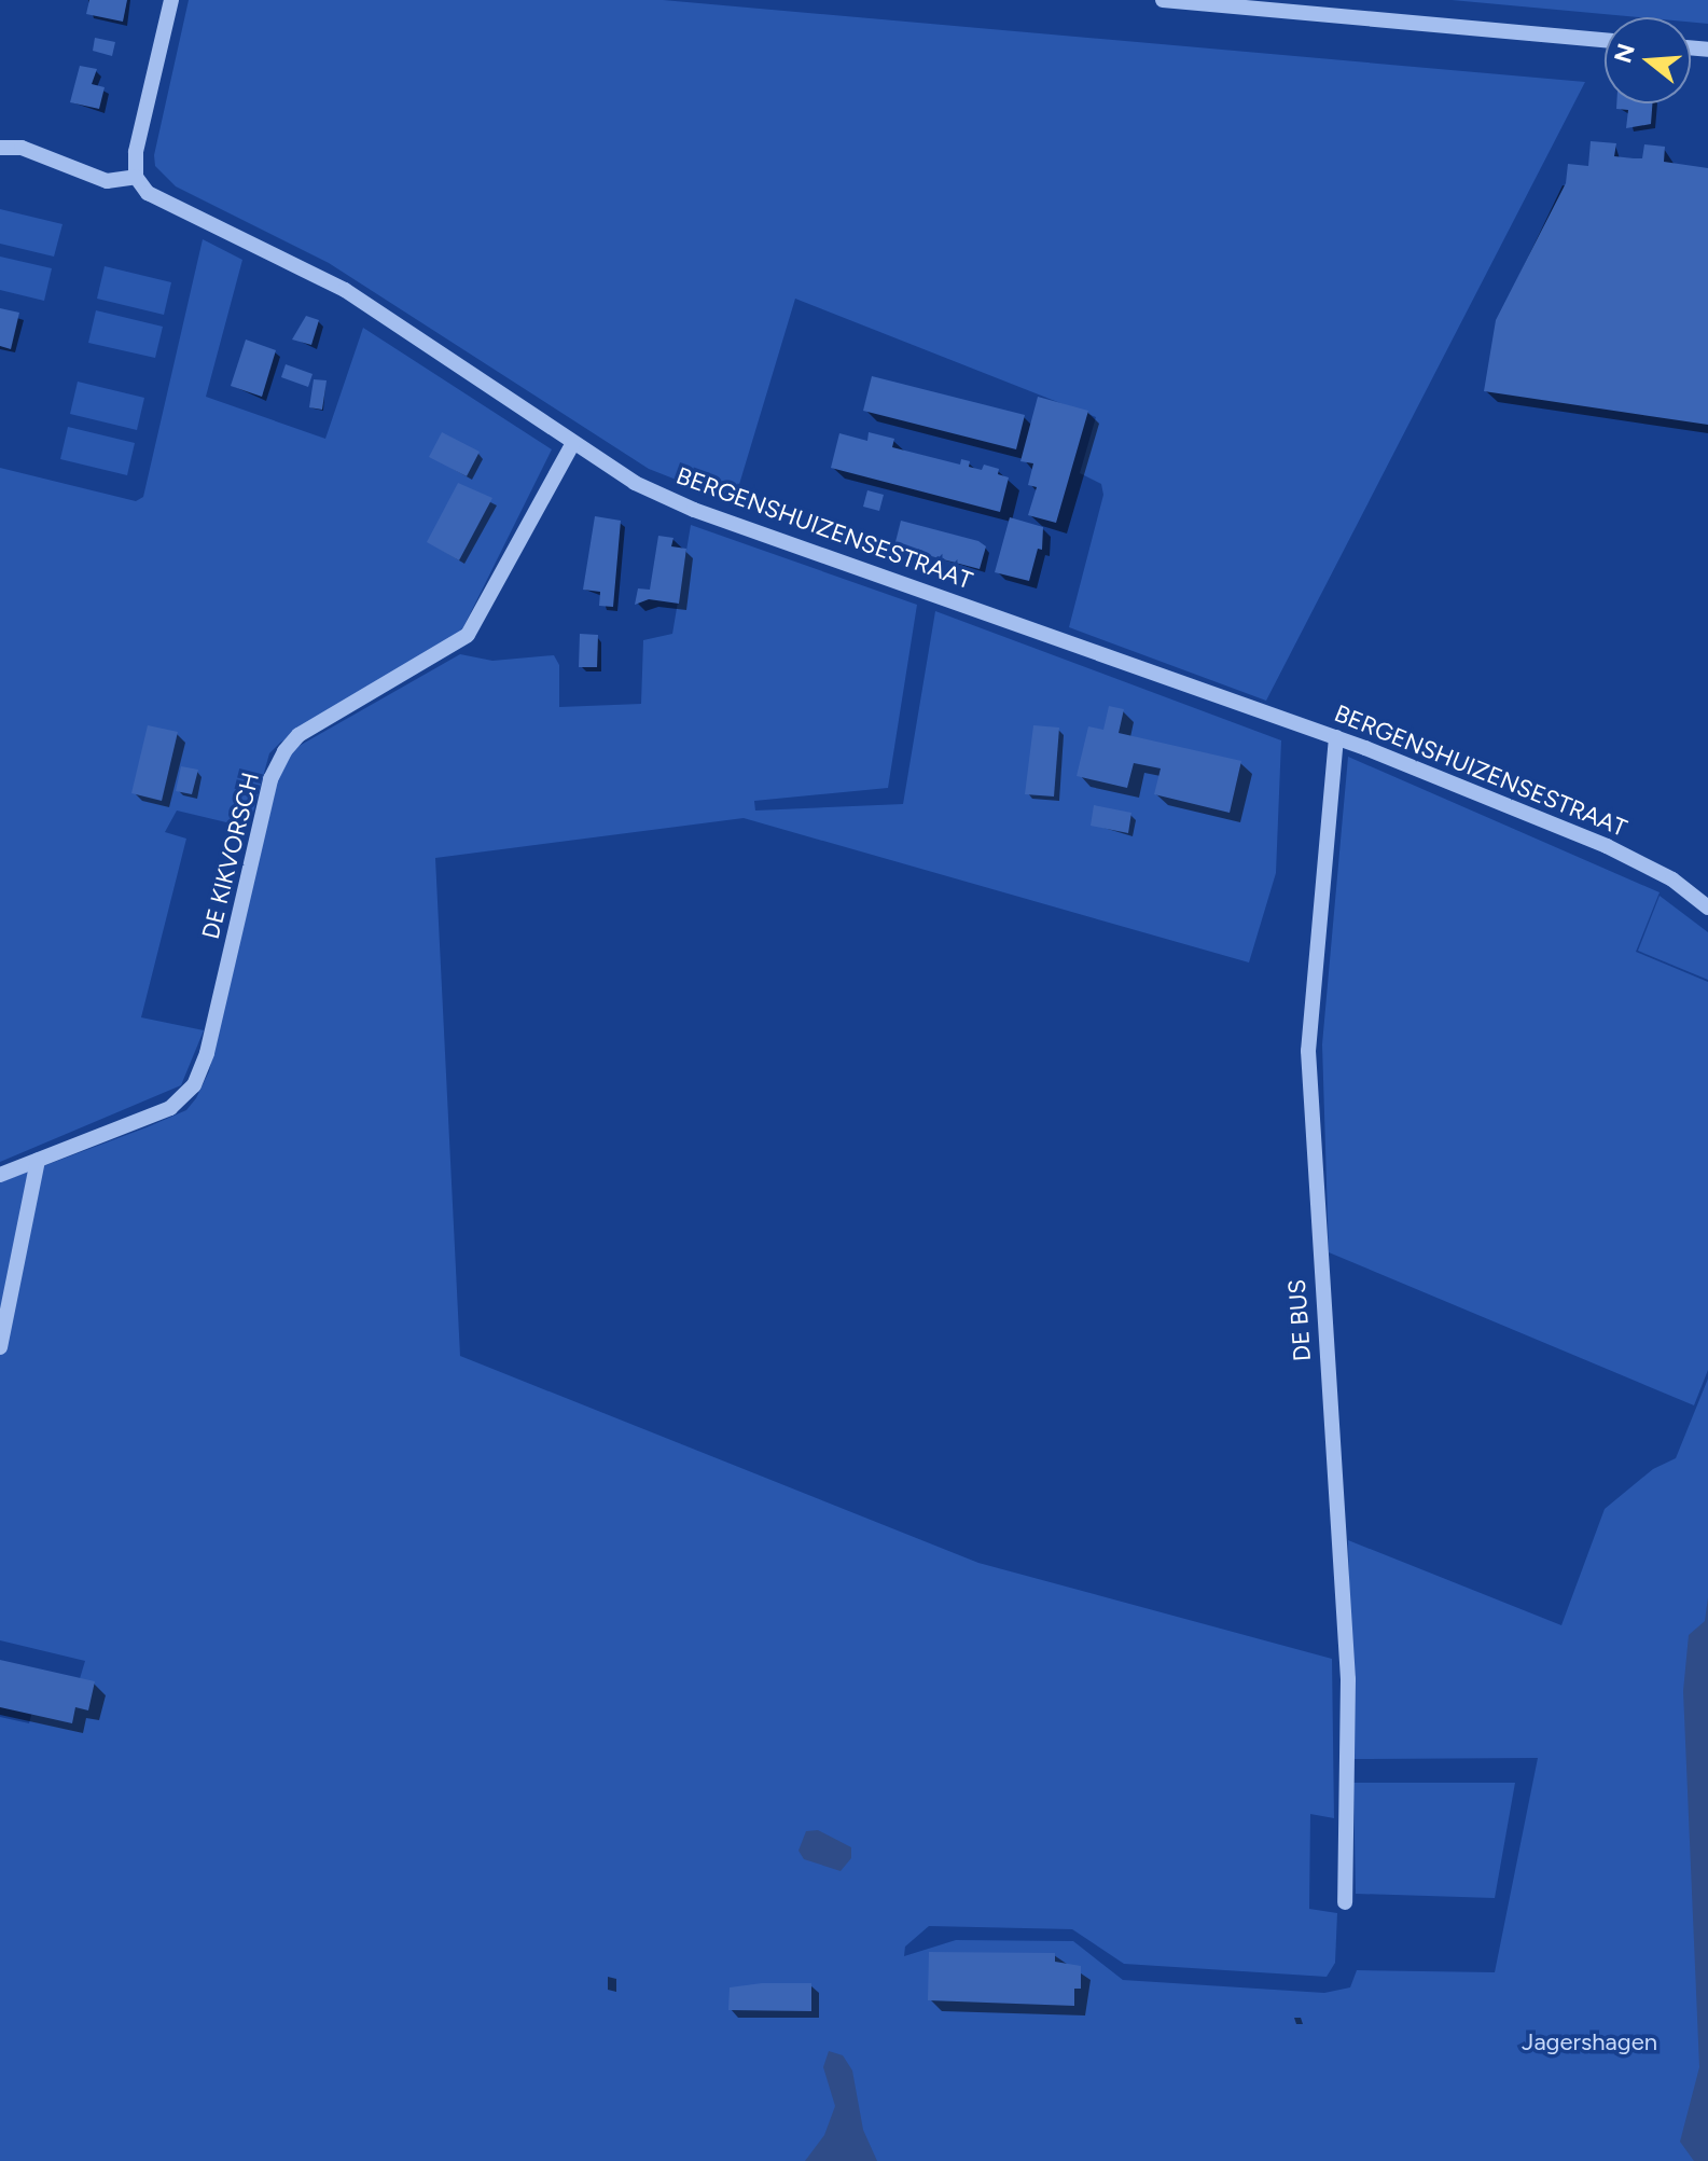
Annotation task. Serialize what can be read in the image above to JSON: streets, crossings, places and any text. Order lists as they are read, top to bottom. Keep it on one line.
{"streets":{"street":["BERGENSHUIZENSESTRAAT","DE KIKVORSCH","DE BUS"]},"crossings":[["BERGENSHUIZENSESTRAAT","DE KIKVORSCH"],["BERGENSHUIZENSESTRAAT","DE BUS"]],"parks":["Jagershagen"],"north":"left"}
